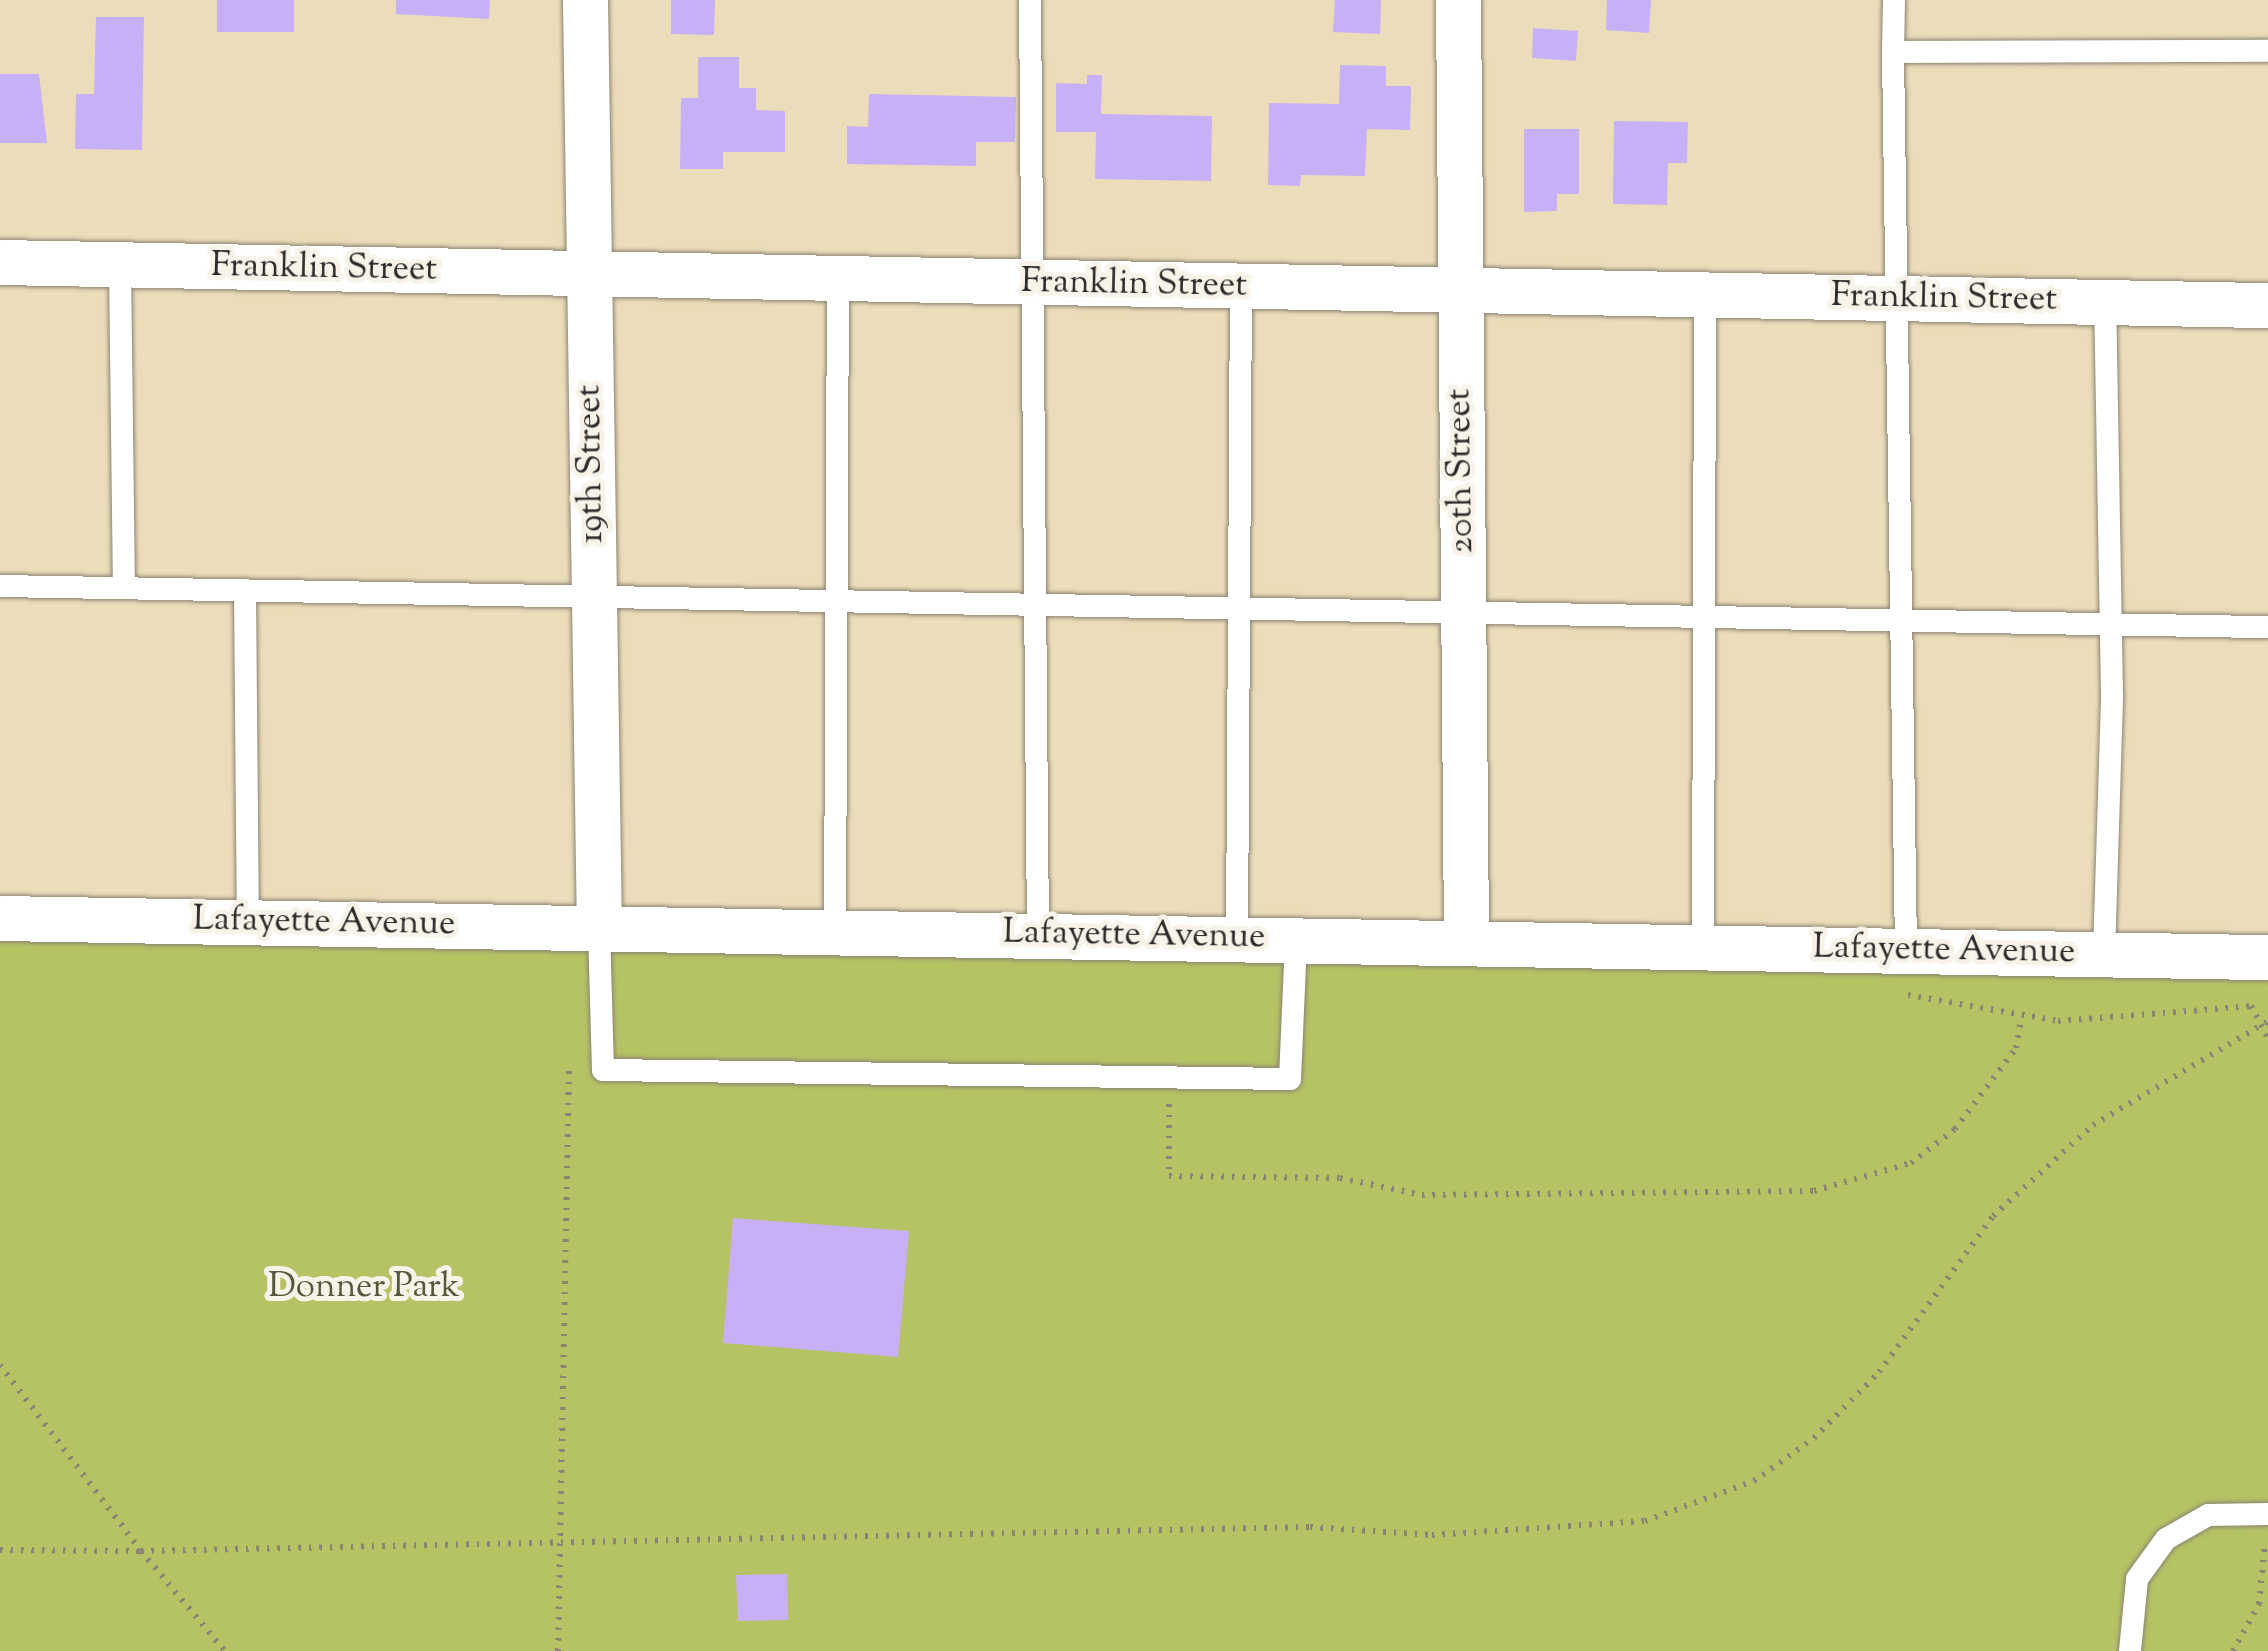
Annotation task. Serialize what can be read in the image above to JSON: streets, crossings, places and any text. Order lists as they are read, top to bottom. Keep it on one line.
{"streets":{"street":["Franklin Street","19th Street","20th Street","Lafayette Avenue"]},"crossings":[["Franklin Street","19th Street"],["Franklin Street","20th Street"],["19th Street","Lafayette Avenue"],["20th Street","Lafayette Avenue"]],"parks":["Donner Park"]}
